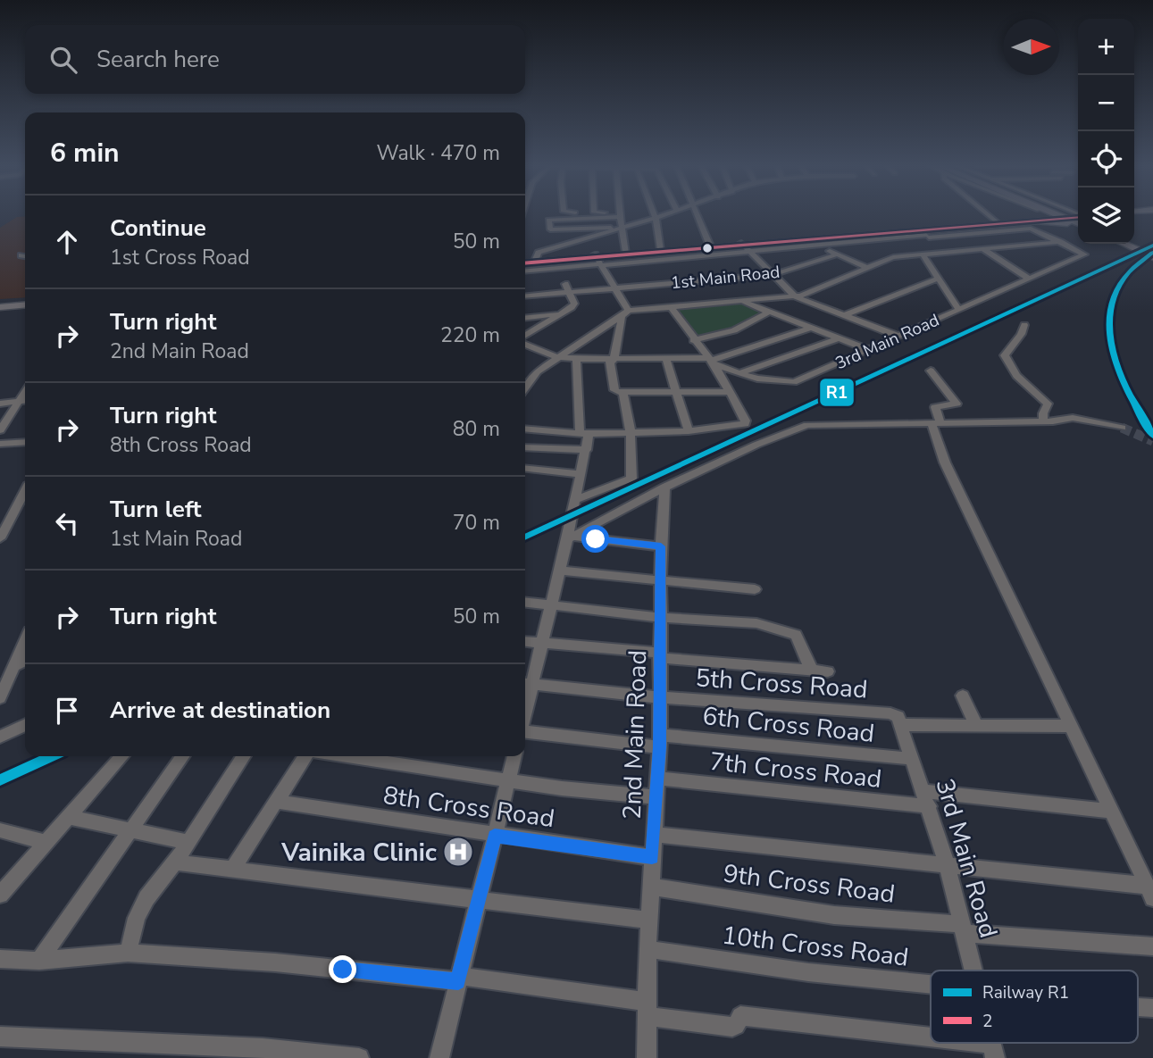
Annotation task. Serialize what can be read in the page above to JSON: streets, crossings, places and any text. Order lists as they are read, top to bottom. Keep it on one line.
{"streets":{"street":["1st Main Road","3rd Main Road","5th Cross Road","6th Cross Road","2nd Main Road","7th Cross Road","8th Cross Road","9th Cross Road","10th Cross Road"]},"crossings":[["3rd Main Road","5th Cross Road"],["3rd Main Road","6th Cross Road"],["3rd Main Road","7th Cross Road"],["3rd Main Road","9th Cross Road"],["5th Cross Road","2nd Main Road"],["6th Cross Road","2nd Main Road"],["2nd Main Road","7th Cross Road"],["2nd Main Road","8th Cross Road"],["2nd Main Road","9th Cross Road"],["2nd Main Road","10th Cross Road"]],"places":{"hospital":["Vainika Clinic"]},"lines":["transit line 2","rail line R1"],"legend":["Railway R1","2"],"north":"right","page":{"map_buttons":["+","−"],"search":"Search here","heading":["6 min","Walk · 470 m"],"list":[["Continue","1st Cross Road","50 m"],["Turn right","2nd Main Road","220 m"],["Turn right","8th Cross Road","80 m"],["Turn left","1st Main Road","70 m"],["Turn right","50 m"],"Arrive at destination"]}}
